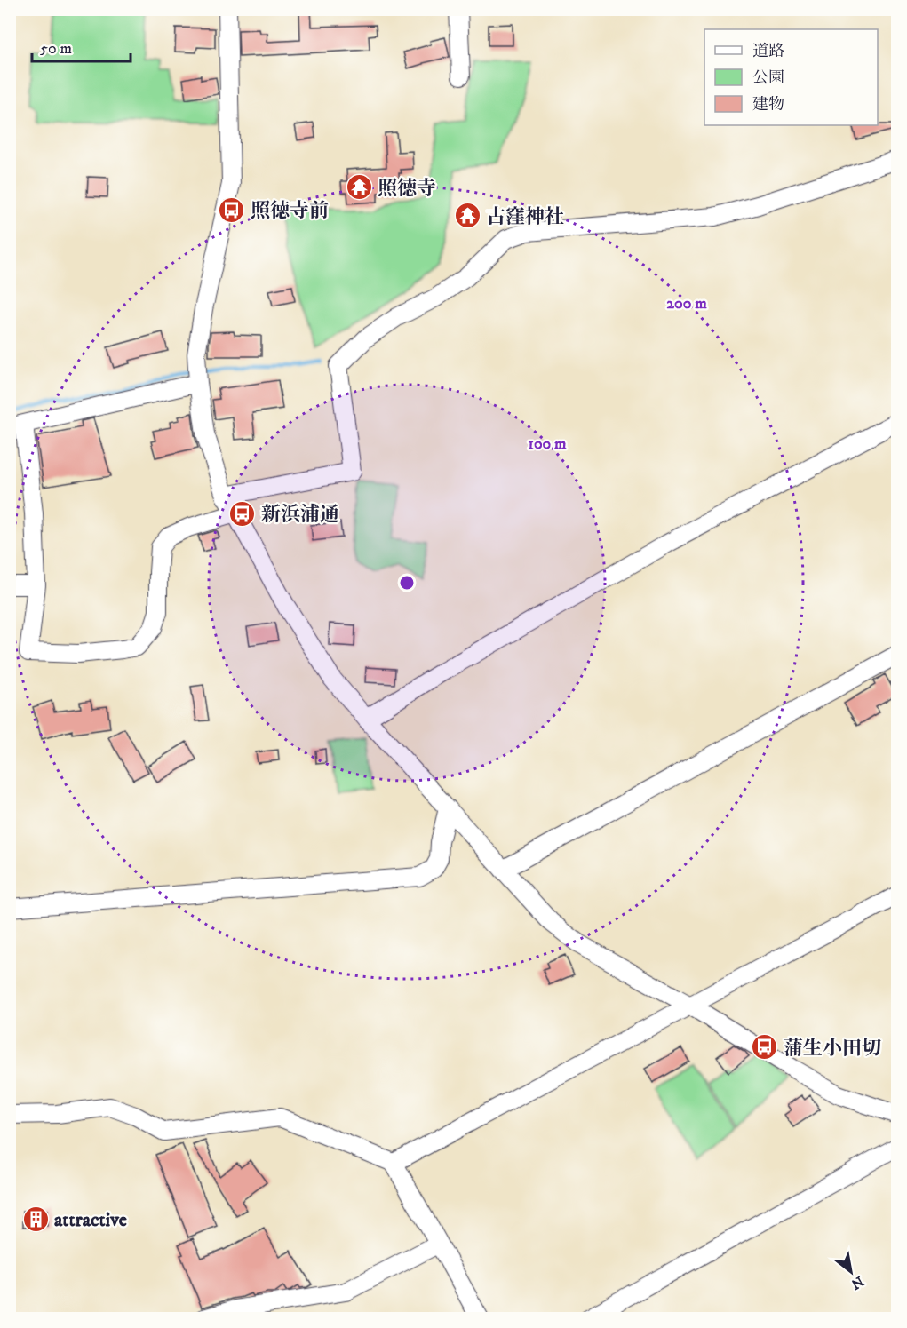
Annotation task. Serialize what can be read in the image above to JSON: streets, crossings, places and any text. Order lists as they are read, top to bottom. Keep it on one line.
{"places":{"temple":["照徳寺","古窪神社"],"bus stop":["照徳寺前","新浜浦通","蒲生小田切"],"building":["attractive"]},"legend":["道路","公園","建物"],"scale_bar":"50 m","north":"bottom right","rings":["200 m","100 m"]}
